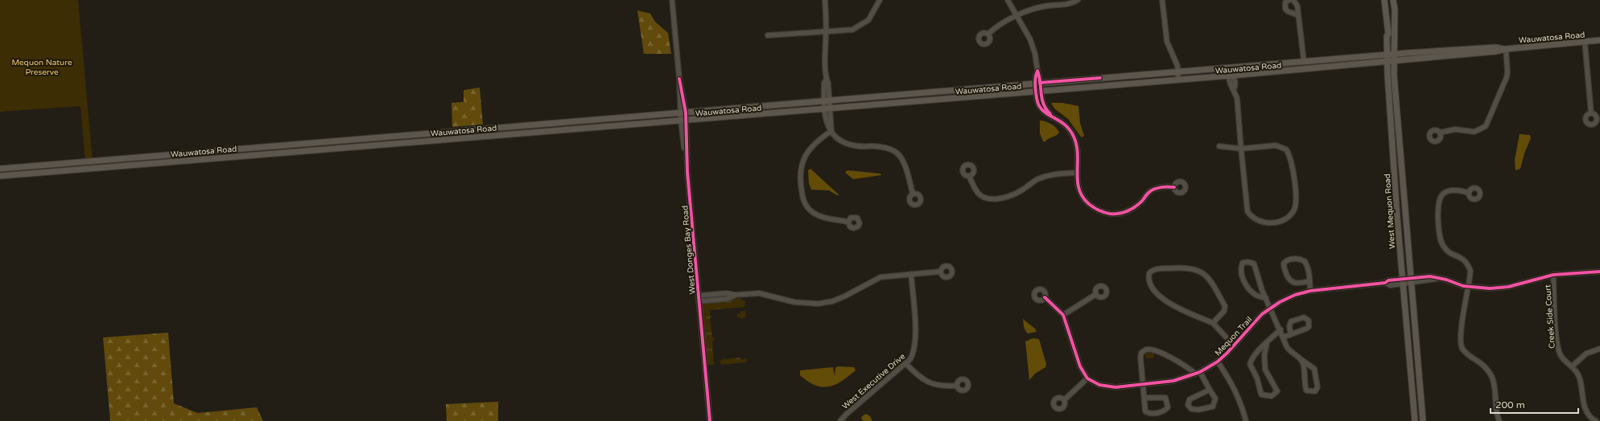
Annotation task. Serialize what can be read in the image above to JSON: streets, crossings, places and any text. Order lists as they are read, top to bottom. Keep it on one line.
{"streets":{"main road":["Wauwatosa Road","West Mequon Road"],"street":["West Donges Bay Road","Creek Side Court","Mequon Trail","West Executive Drive"]},"crossings":[["Wauwatosa Road","West Mequon Road"],["Wauwatosa Road","West Donges Bay Road"],["West Mequon Road","Mequon Trail"],["Creek Side Court","Mequon Trail"]],"parks":["Mequon Nature Preserve"],"scale_bar":"200 m"}
